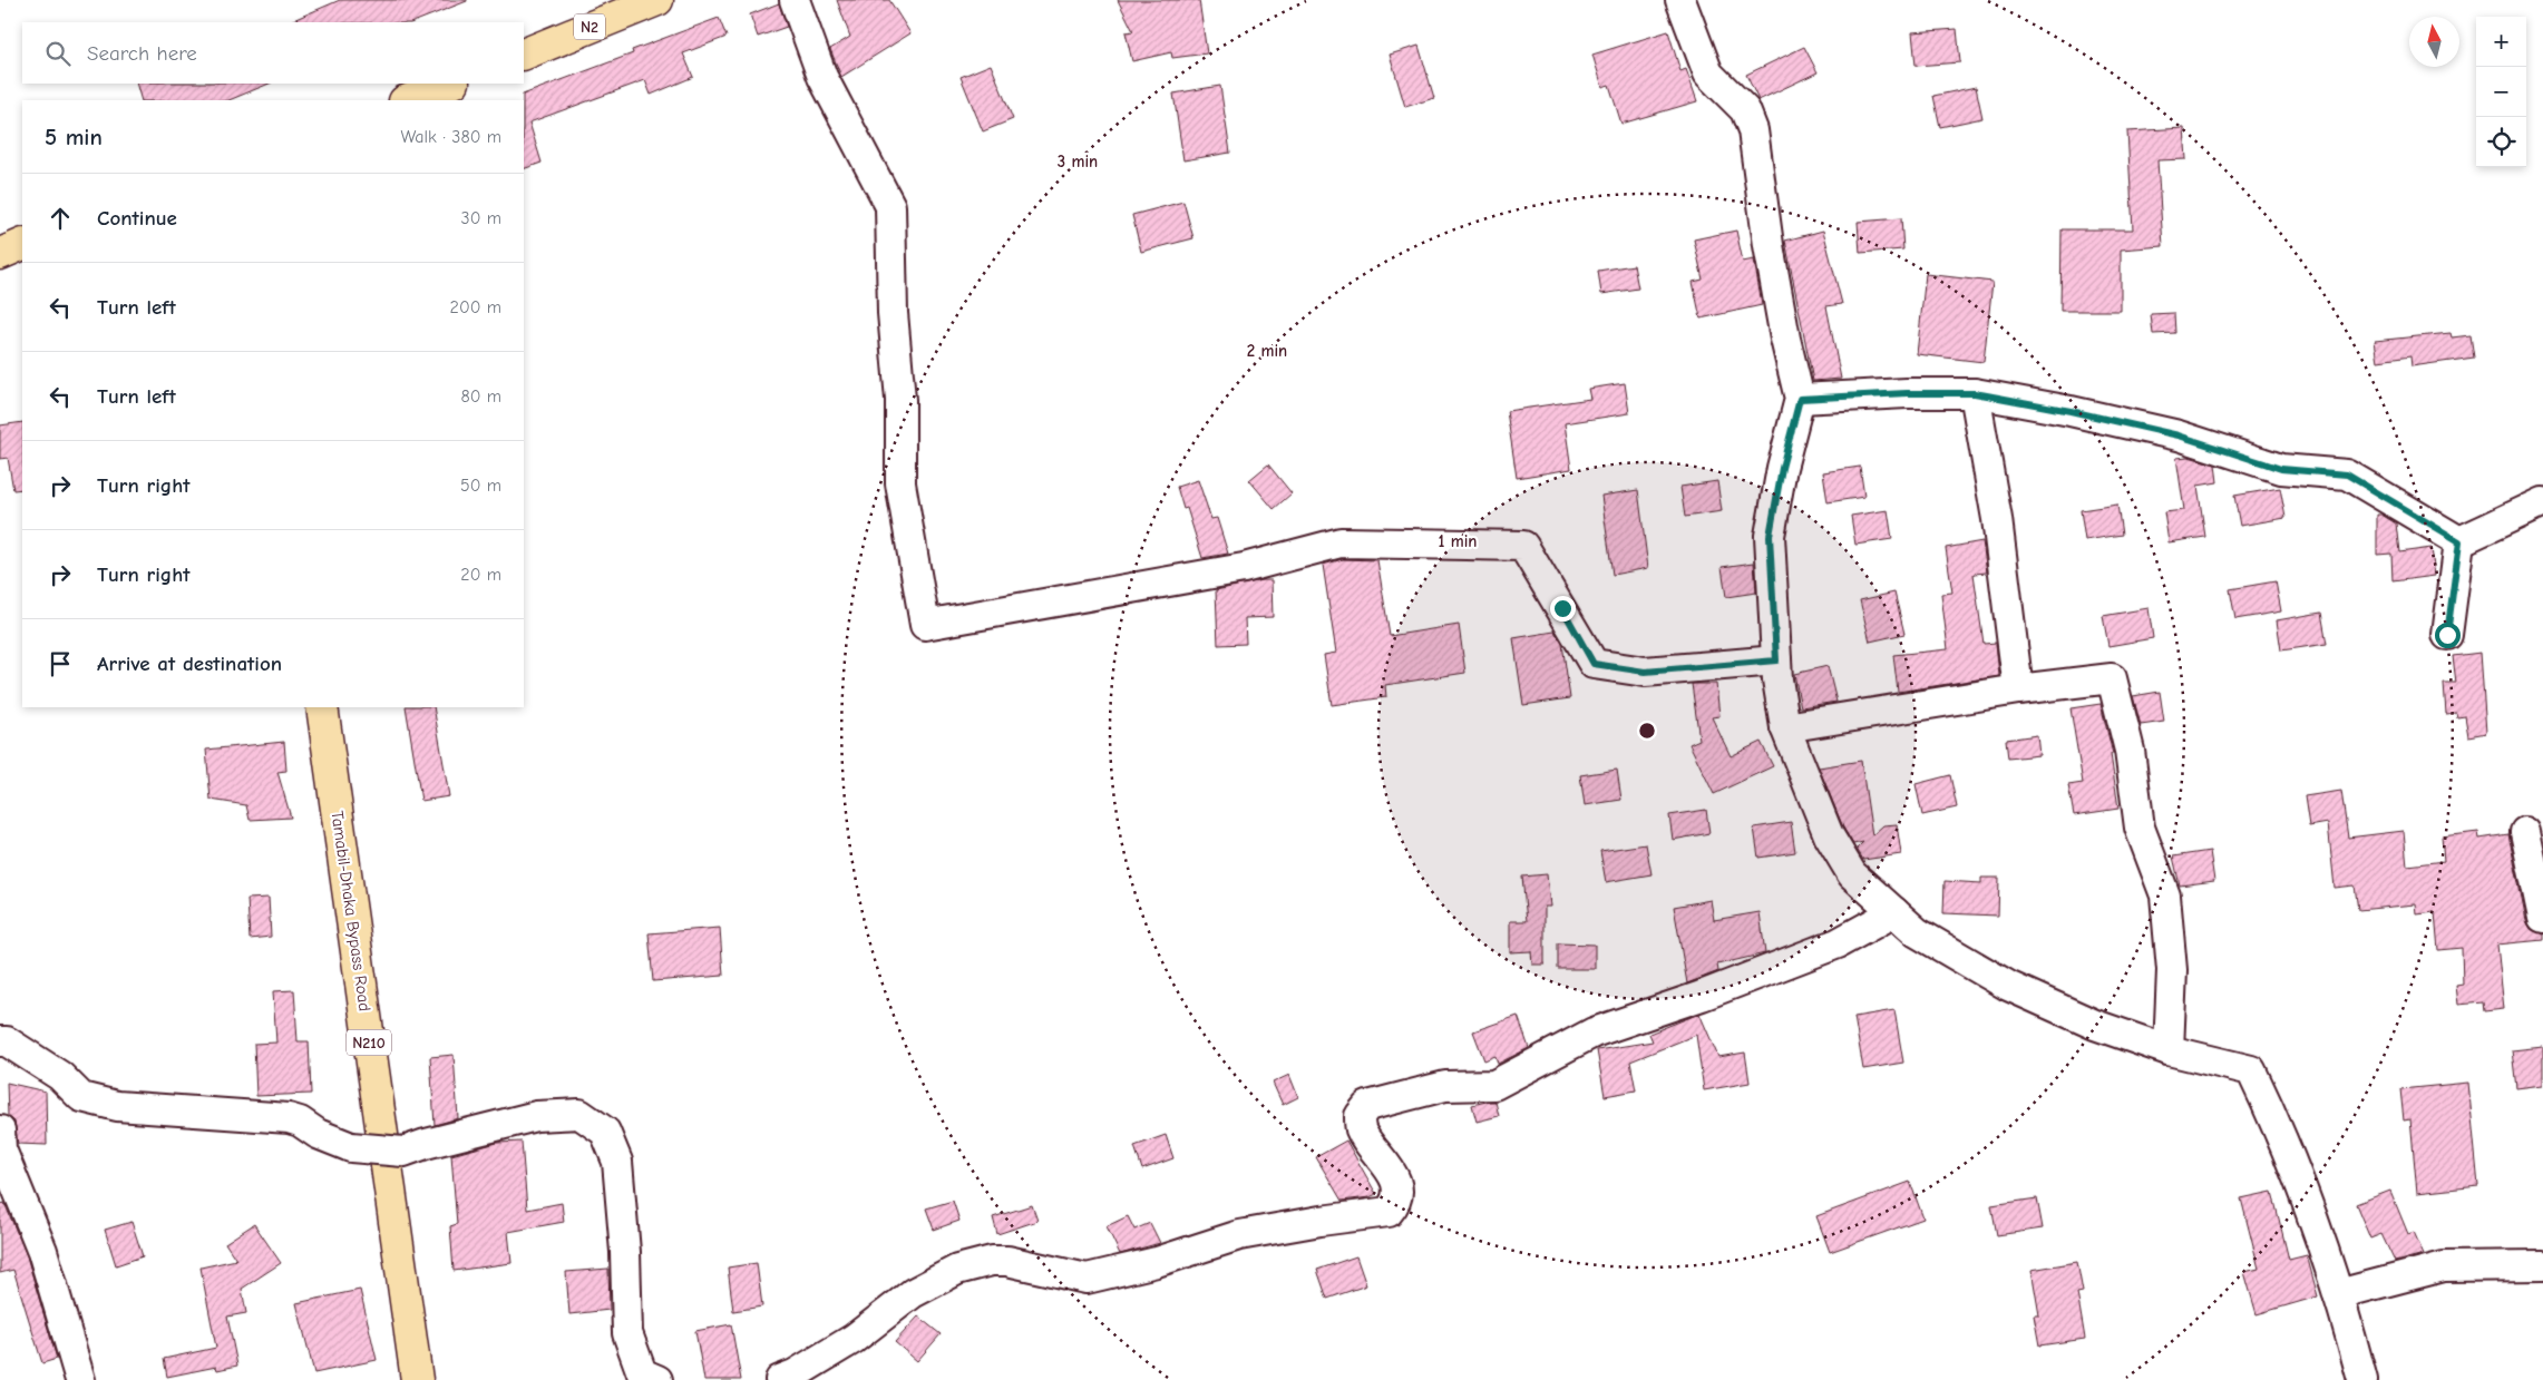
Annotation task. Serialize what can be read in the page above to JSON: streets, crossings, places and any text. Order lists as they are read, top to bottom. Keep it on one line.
{"streets":{"highway":["N2","Tamabil-Dhaka Bypass Road","N210"]},"north":"top","page":{"map_buttons":["+","−"],"search":"Search here","heading":["5 min","Walk · 380 m"],"list":[["Continue","30 m"],["Turn left","200 m"],["Turn left","80 m"],["Turn right","50 m"],["Turn right","20 m"],"Arrive at destination"]},"rings":["3 min","2 min","1 min"]}
